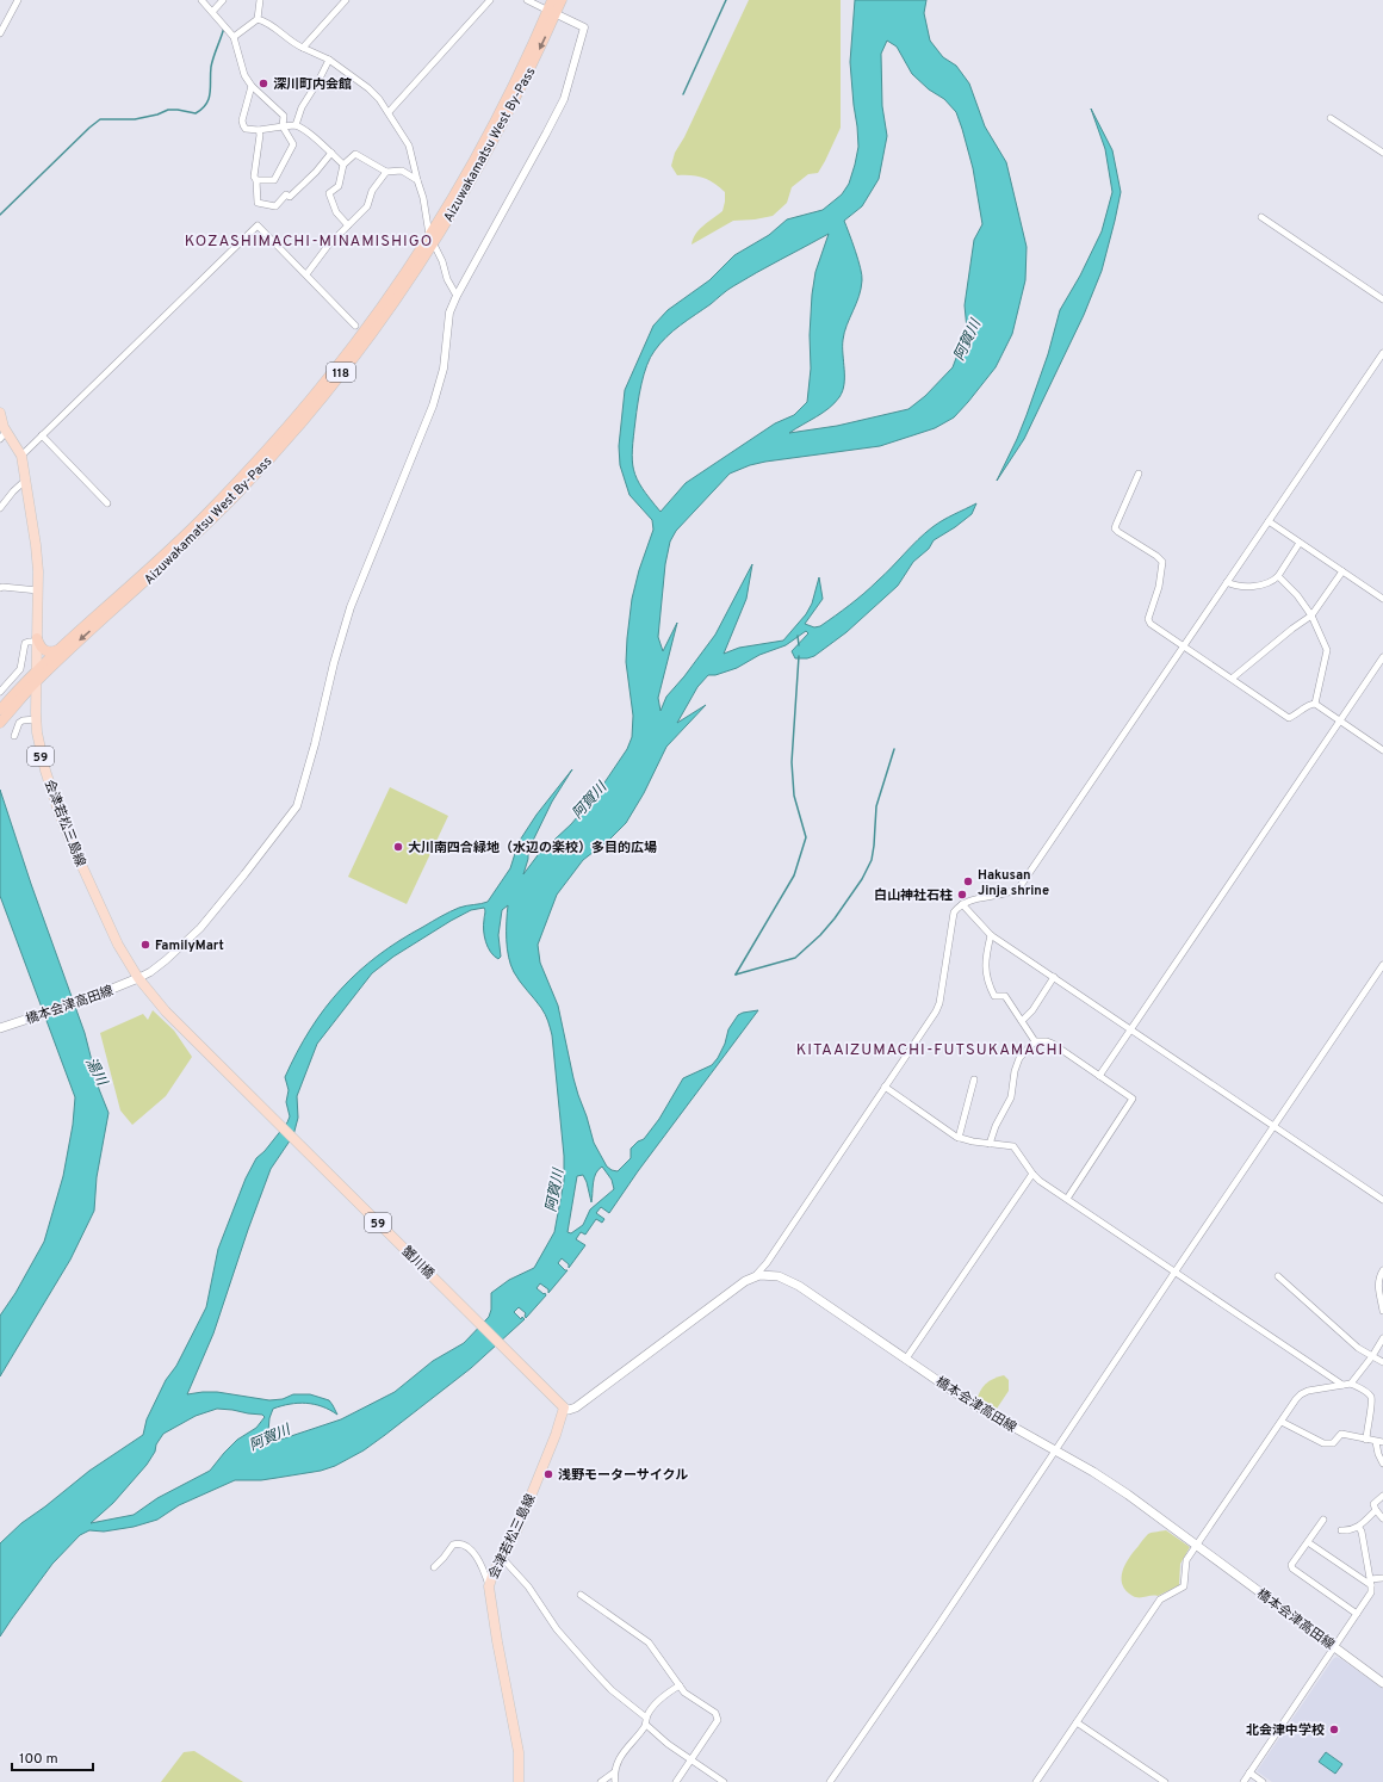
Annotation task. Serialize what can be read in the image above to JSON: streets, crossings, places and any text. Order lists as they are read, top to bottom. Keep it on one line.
{"streets":{"highway":["Aizuwakamatsu West By-Pass","118"],"main road":["59","会津若松三島線","橋本会津高田線","蟹川橋"]},"crossings":[["Aizuwakamatsu West By-Pass","会津若松三島線"],["会津若松三島線","橋本会津高田線"],["会津若松三島線","蟹川橋"],["橋本会津高田線","蟹川橋"]],"districts":["KOZASHIMACHI-MINAMISHIGO","KITAAIZUMACHI-FUTSUKAMACHI"],"water":["阿賀川","湯川"],"places":["深川町内会館","大川南四合緑地（水辺の楽校）多目的広場","Hakusan Jinja shrine","白山神社石柱","FamilyMart","浅野モーターサイクル","北会津中学校"],"scale_bar":"100 m"}
